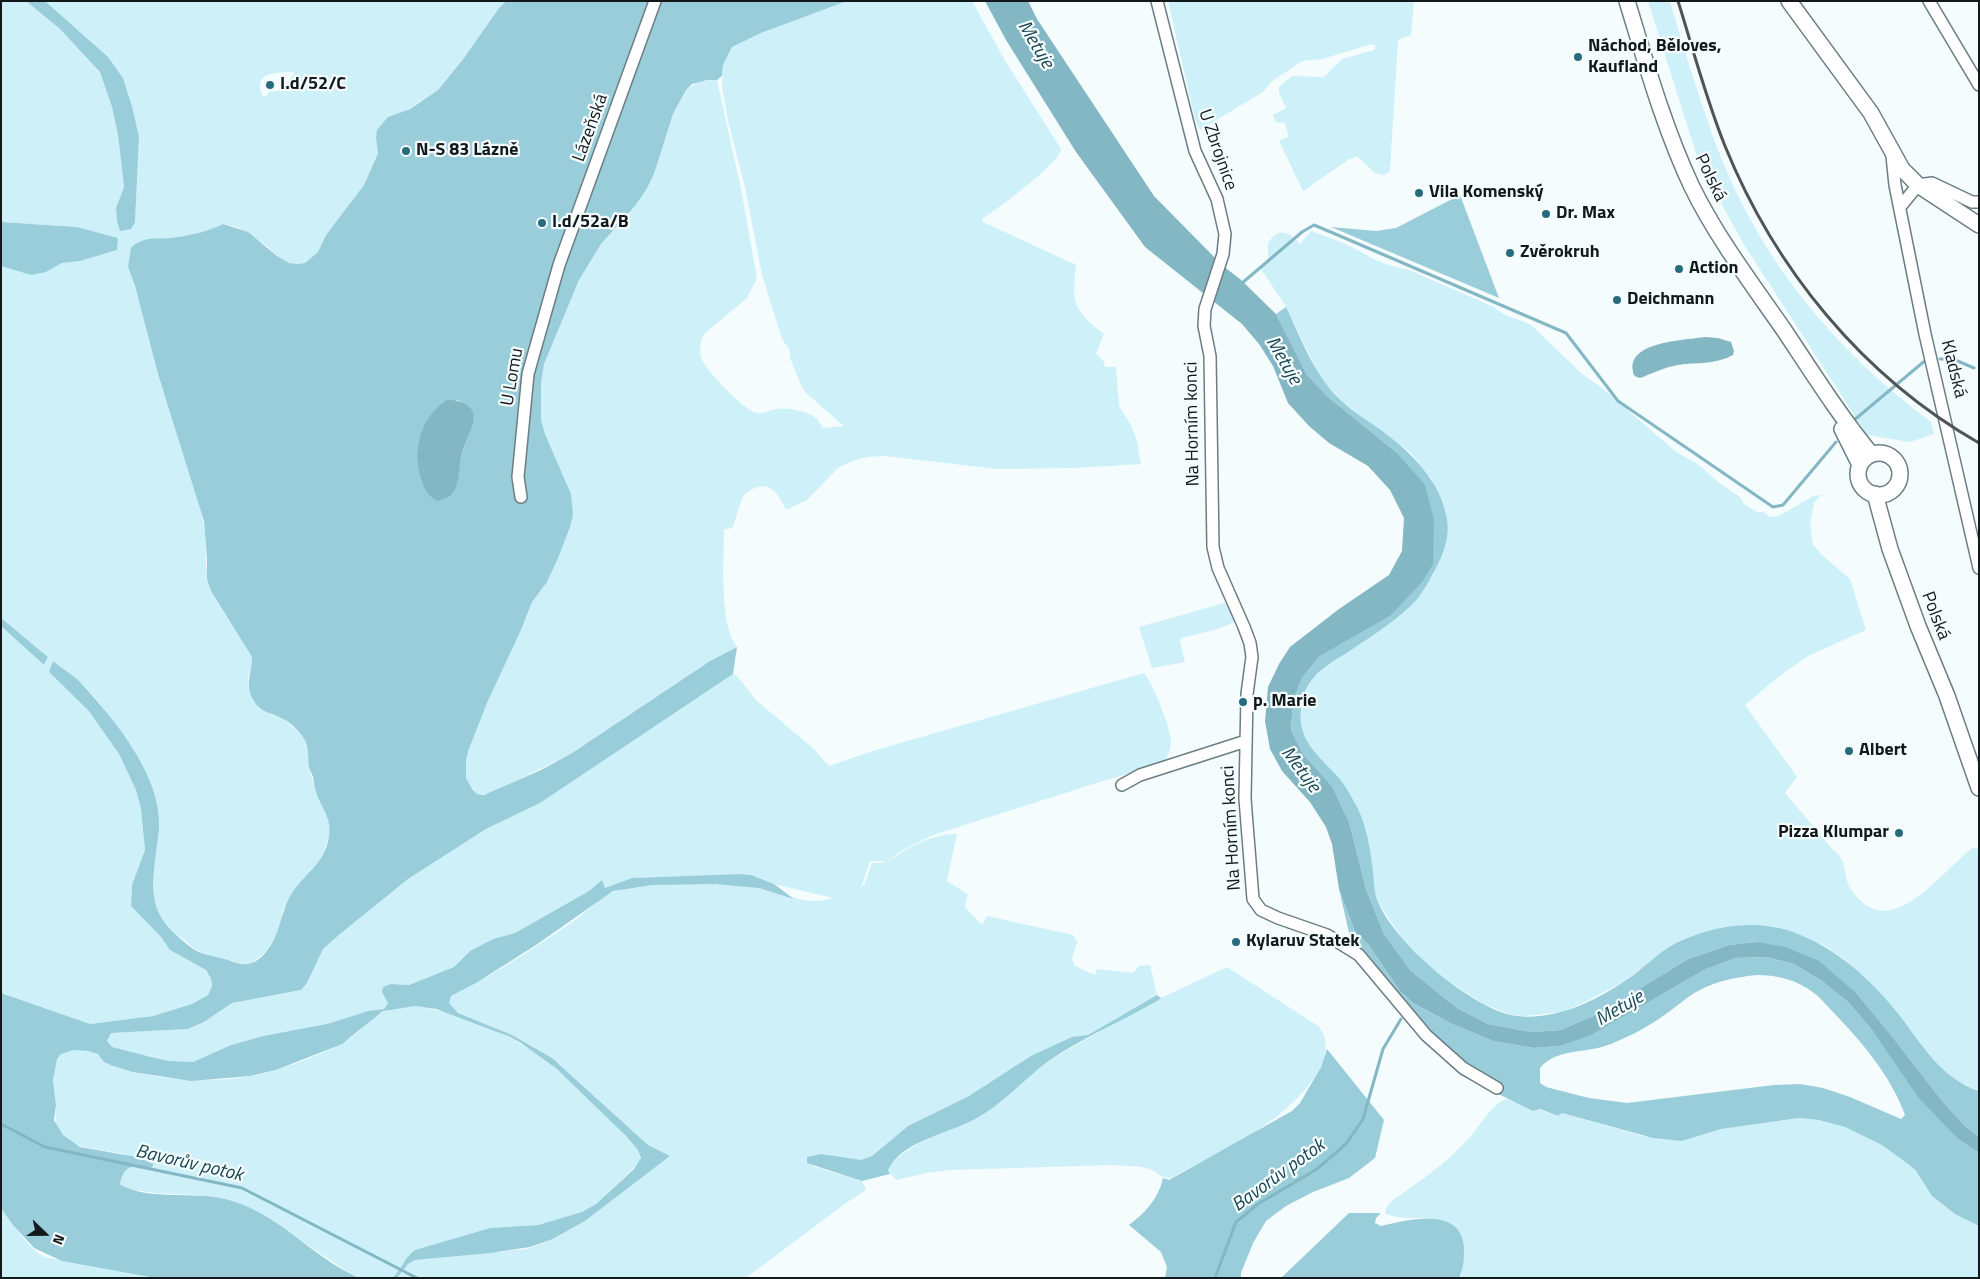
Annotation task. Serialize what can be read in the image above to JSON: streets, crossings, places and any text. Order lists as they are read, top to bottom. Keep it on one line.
{"streets":{"main road":["Polská","Kladská"],"street":["Lázeňská","U Zbrojnice","U Lomu","Na Horním konci"]},"crossings":[["Lázeňská","U Lomu"],["U Zbrojnice","Na Horním konci"]],"water":["Metuje","Bavorův potok"],"places":["Náchod, Běloves, Kaufland","I.d/52/C","N-S 83 Lázně","Vila Komenský","Dr. Max","I.d/52a/B","Zvěrokruh","Action","Deichmann","p. Marie","Albert","Pizza Klumpar","Kylaruv Statek"],"north":"right"}
